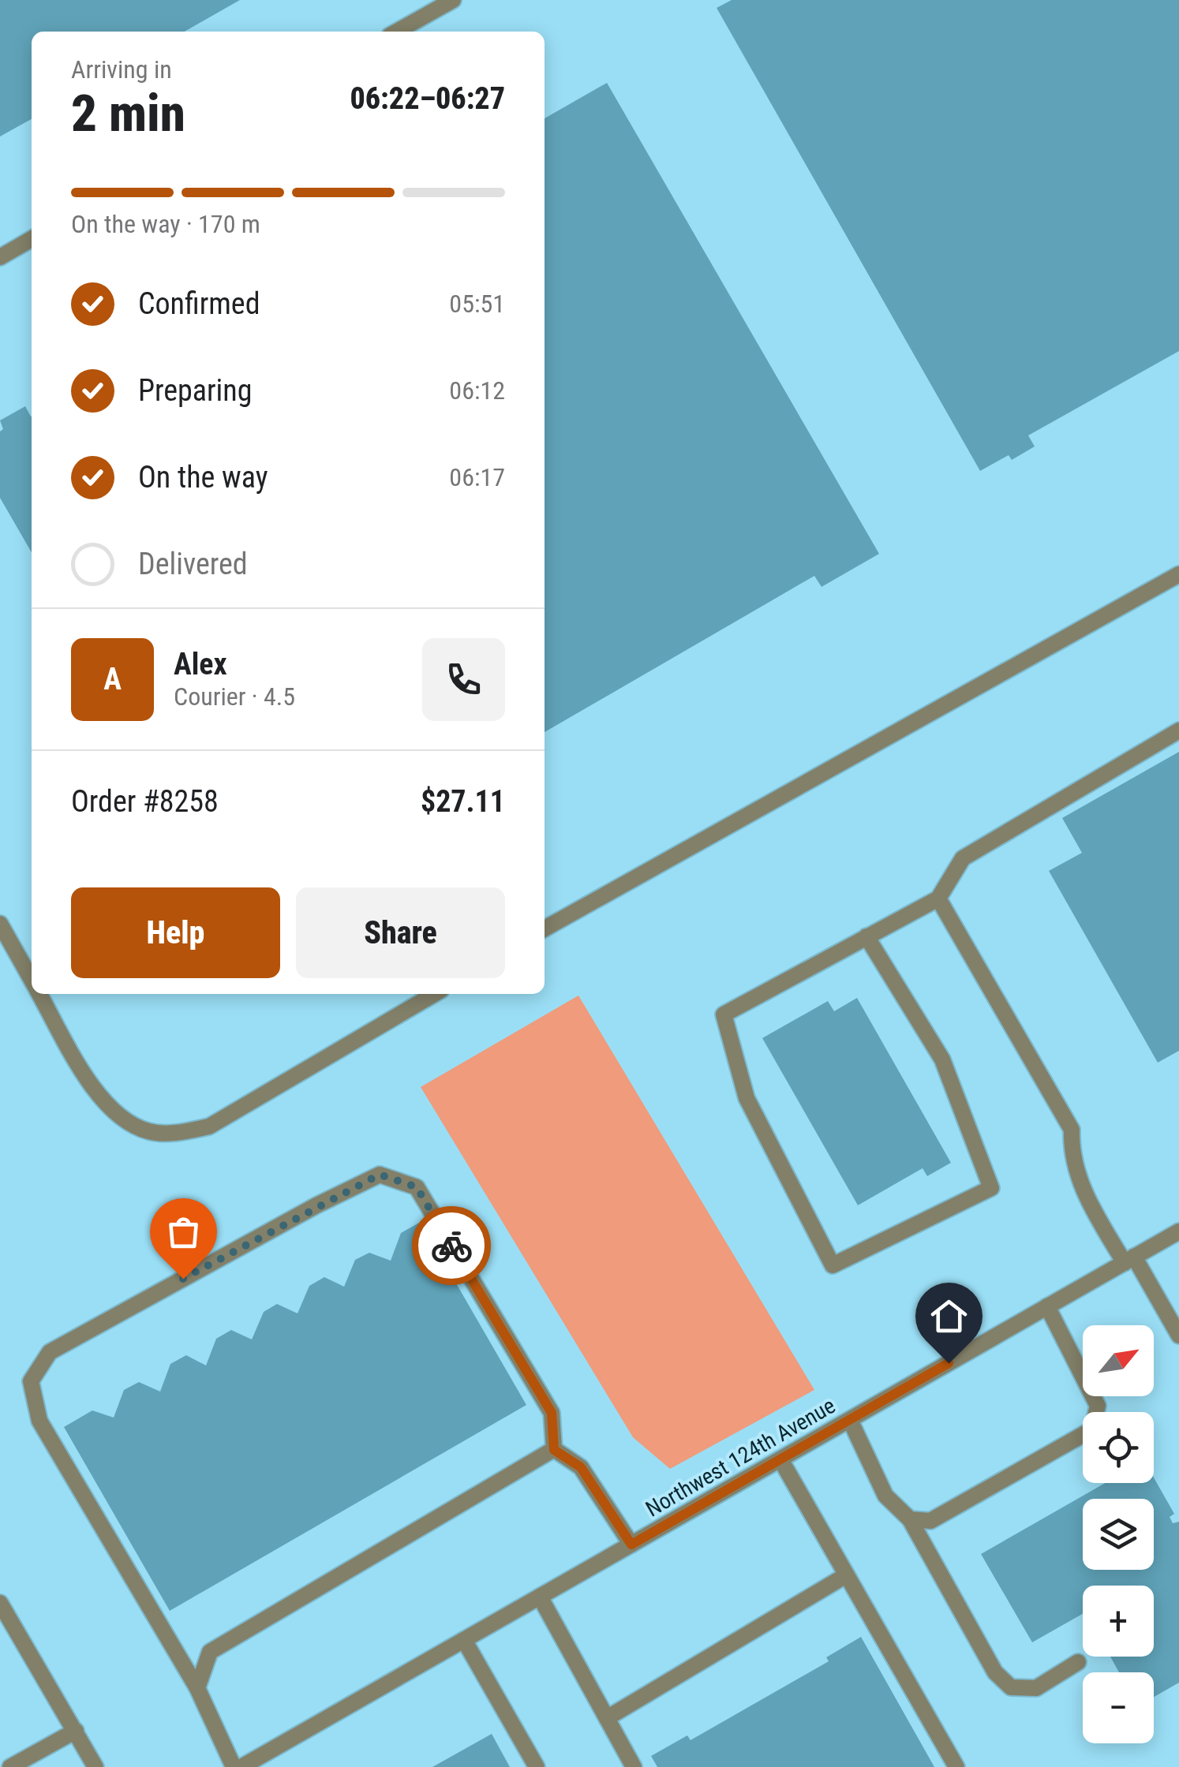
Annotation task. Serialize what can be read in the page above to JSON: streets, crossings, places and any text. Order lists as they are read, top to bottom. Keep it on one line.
{"streets":{"street":["Northwest 124th Avenue"]},"north":"top right","page":{"heading":["2 min","Arriving in","06:22–06:27"],"panel":["Alex","Courier · 4.5","Order #8258","$27.11"],"bar":"On the way · 170 m","list":[["Confirmed","05:51"],["Preparing","06:12"],["On the way","06:17"],"Delivered"],"round":"A","buttons":["Help","Share"],"map_buttons":["+","−"]}}
